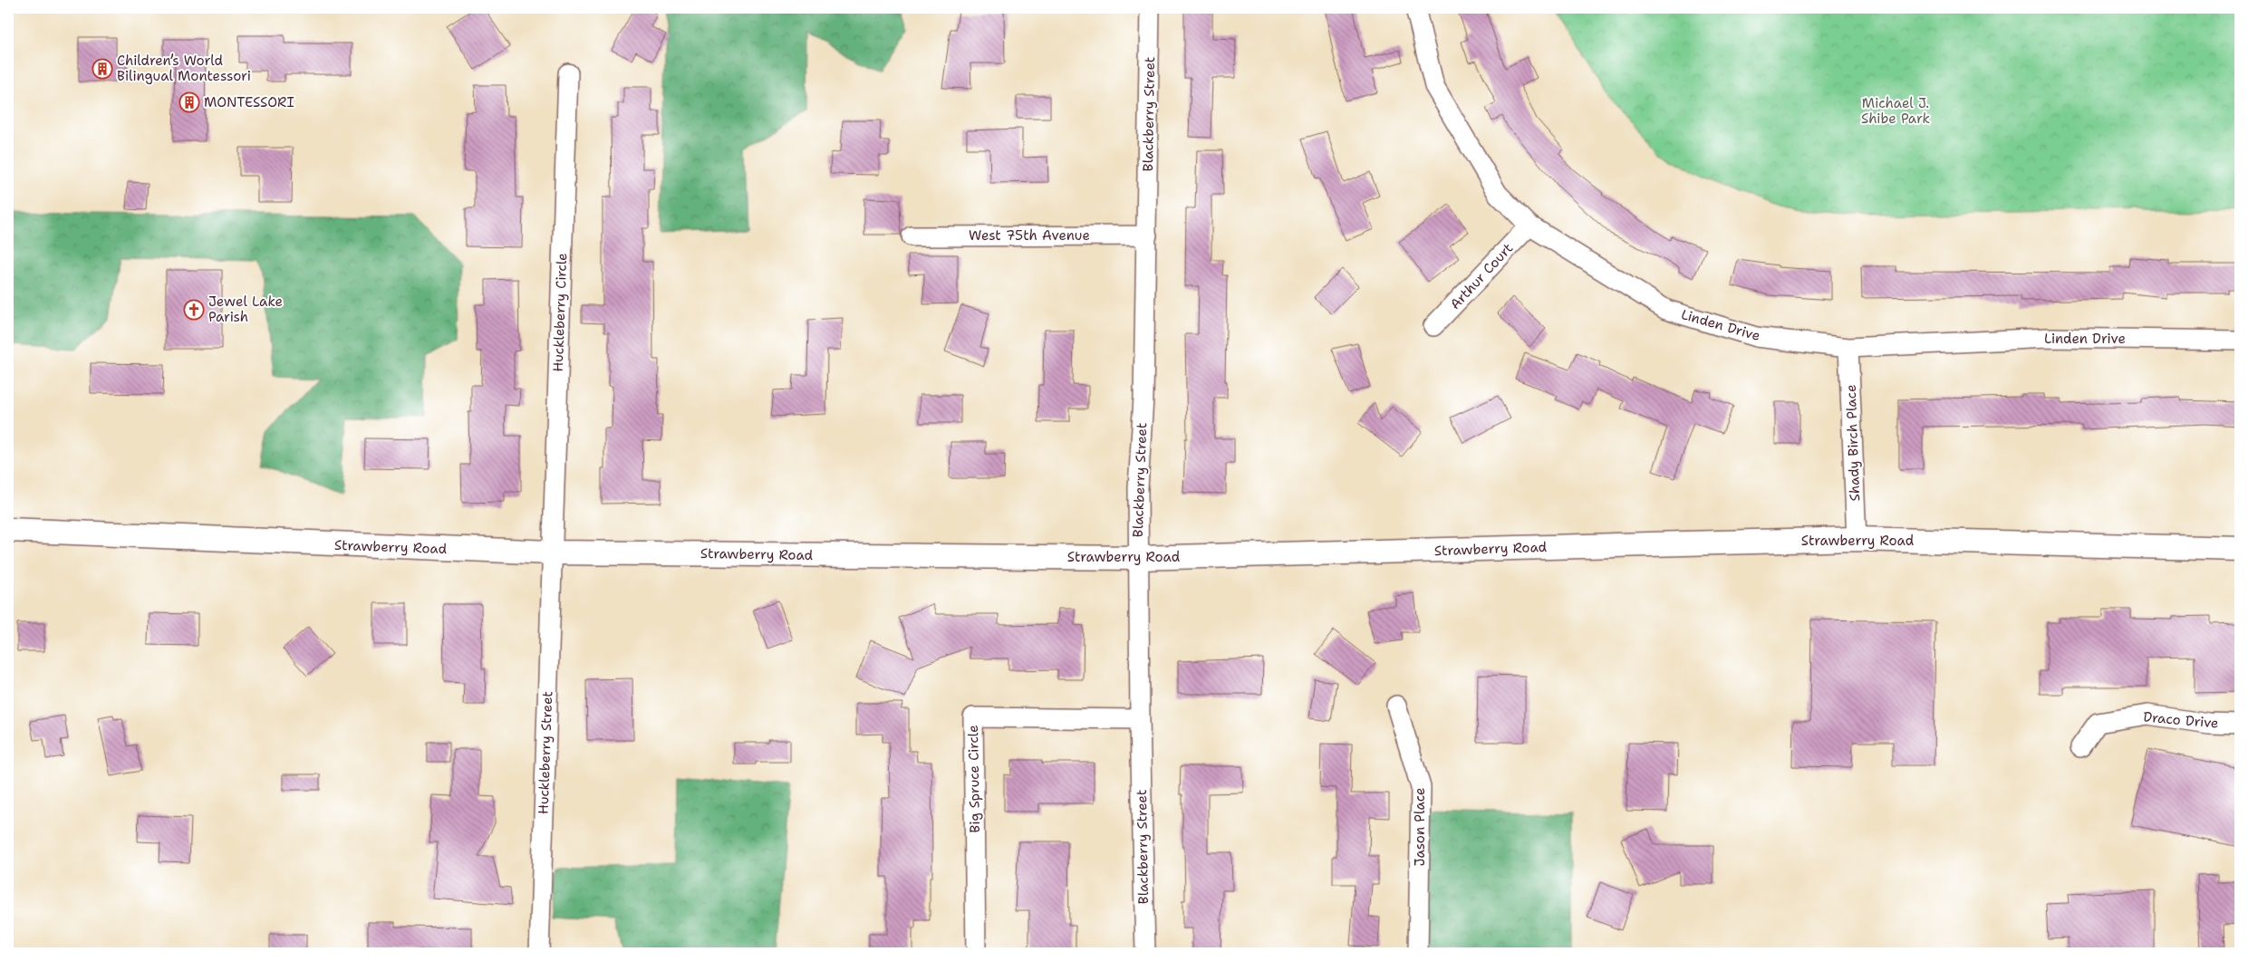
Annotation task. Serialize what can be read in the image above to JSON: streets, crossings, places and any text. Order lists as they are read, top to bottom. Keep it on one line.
{"streets":{"street":["Blackberry Street","West 75th Avenue","Arthur Court","Huckleberry Circle","Linden Drive","Shady Birch Place","Strawberry Road","Draco Drive","Huckleberry Street","Big Spruce Circle","Jason Place"]},"crossings":[["Blackberry Street","West 75th Avenue"],["Blackberry Street","Strawberry Road"],["Blackberry Street","Big Spruce Circle"],["Arthur Court","Linden Drive"],["Huckleberry Circle","Strawberry Road"],["Huckleberry Circle","Huckleberry Street"],["Linden Drive","Shady Birch Place"],["Shady Birch Place","Strawberry Road"],["Strawberry Road","Huckleberry Street"]],"parks":["Michael J. Shibe Park"],"places":{"building":["Children’s World Bilingual Montessori","MONTESSORI"],"church":["Jewel Lake Parish"]}}
